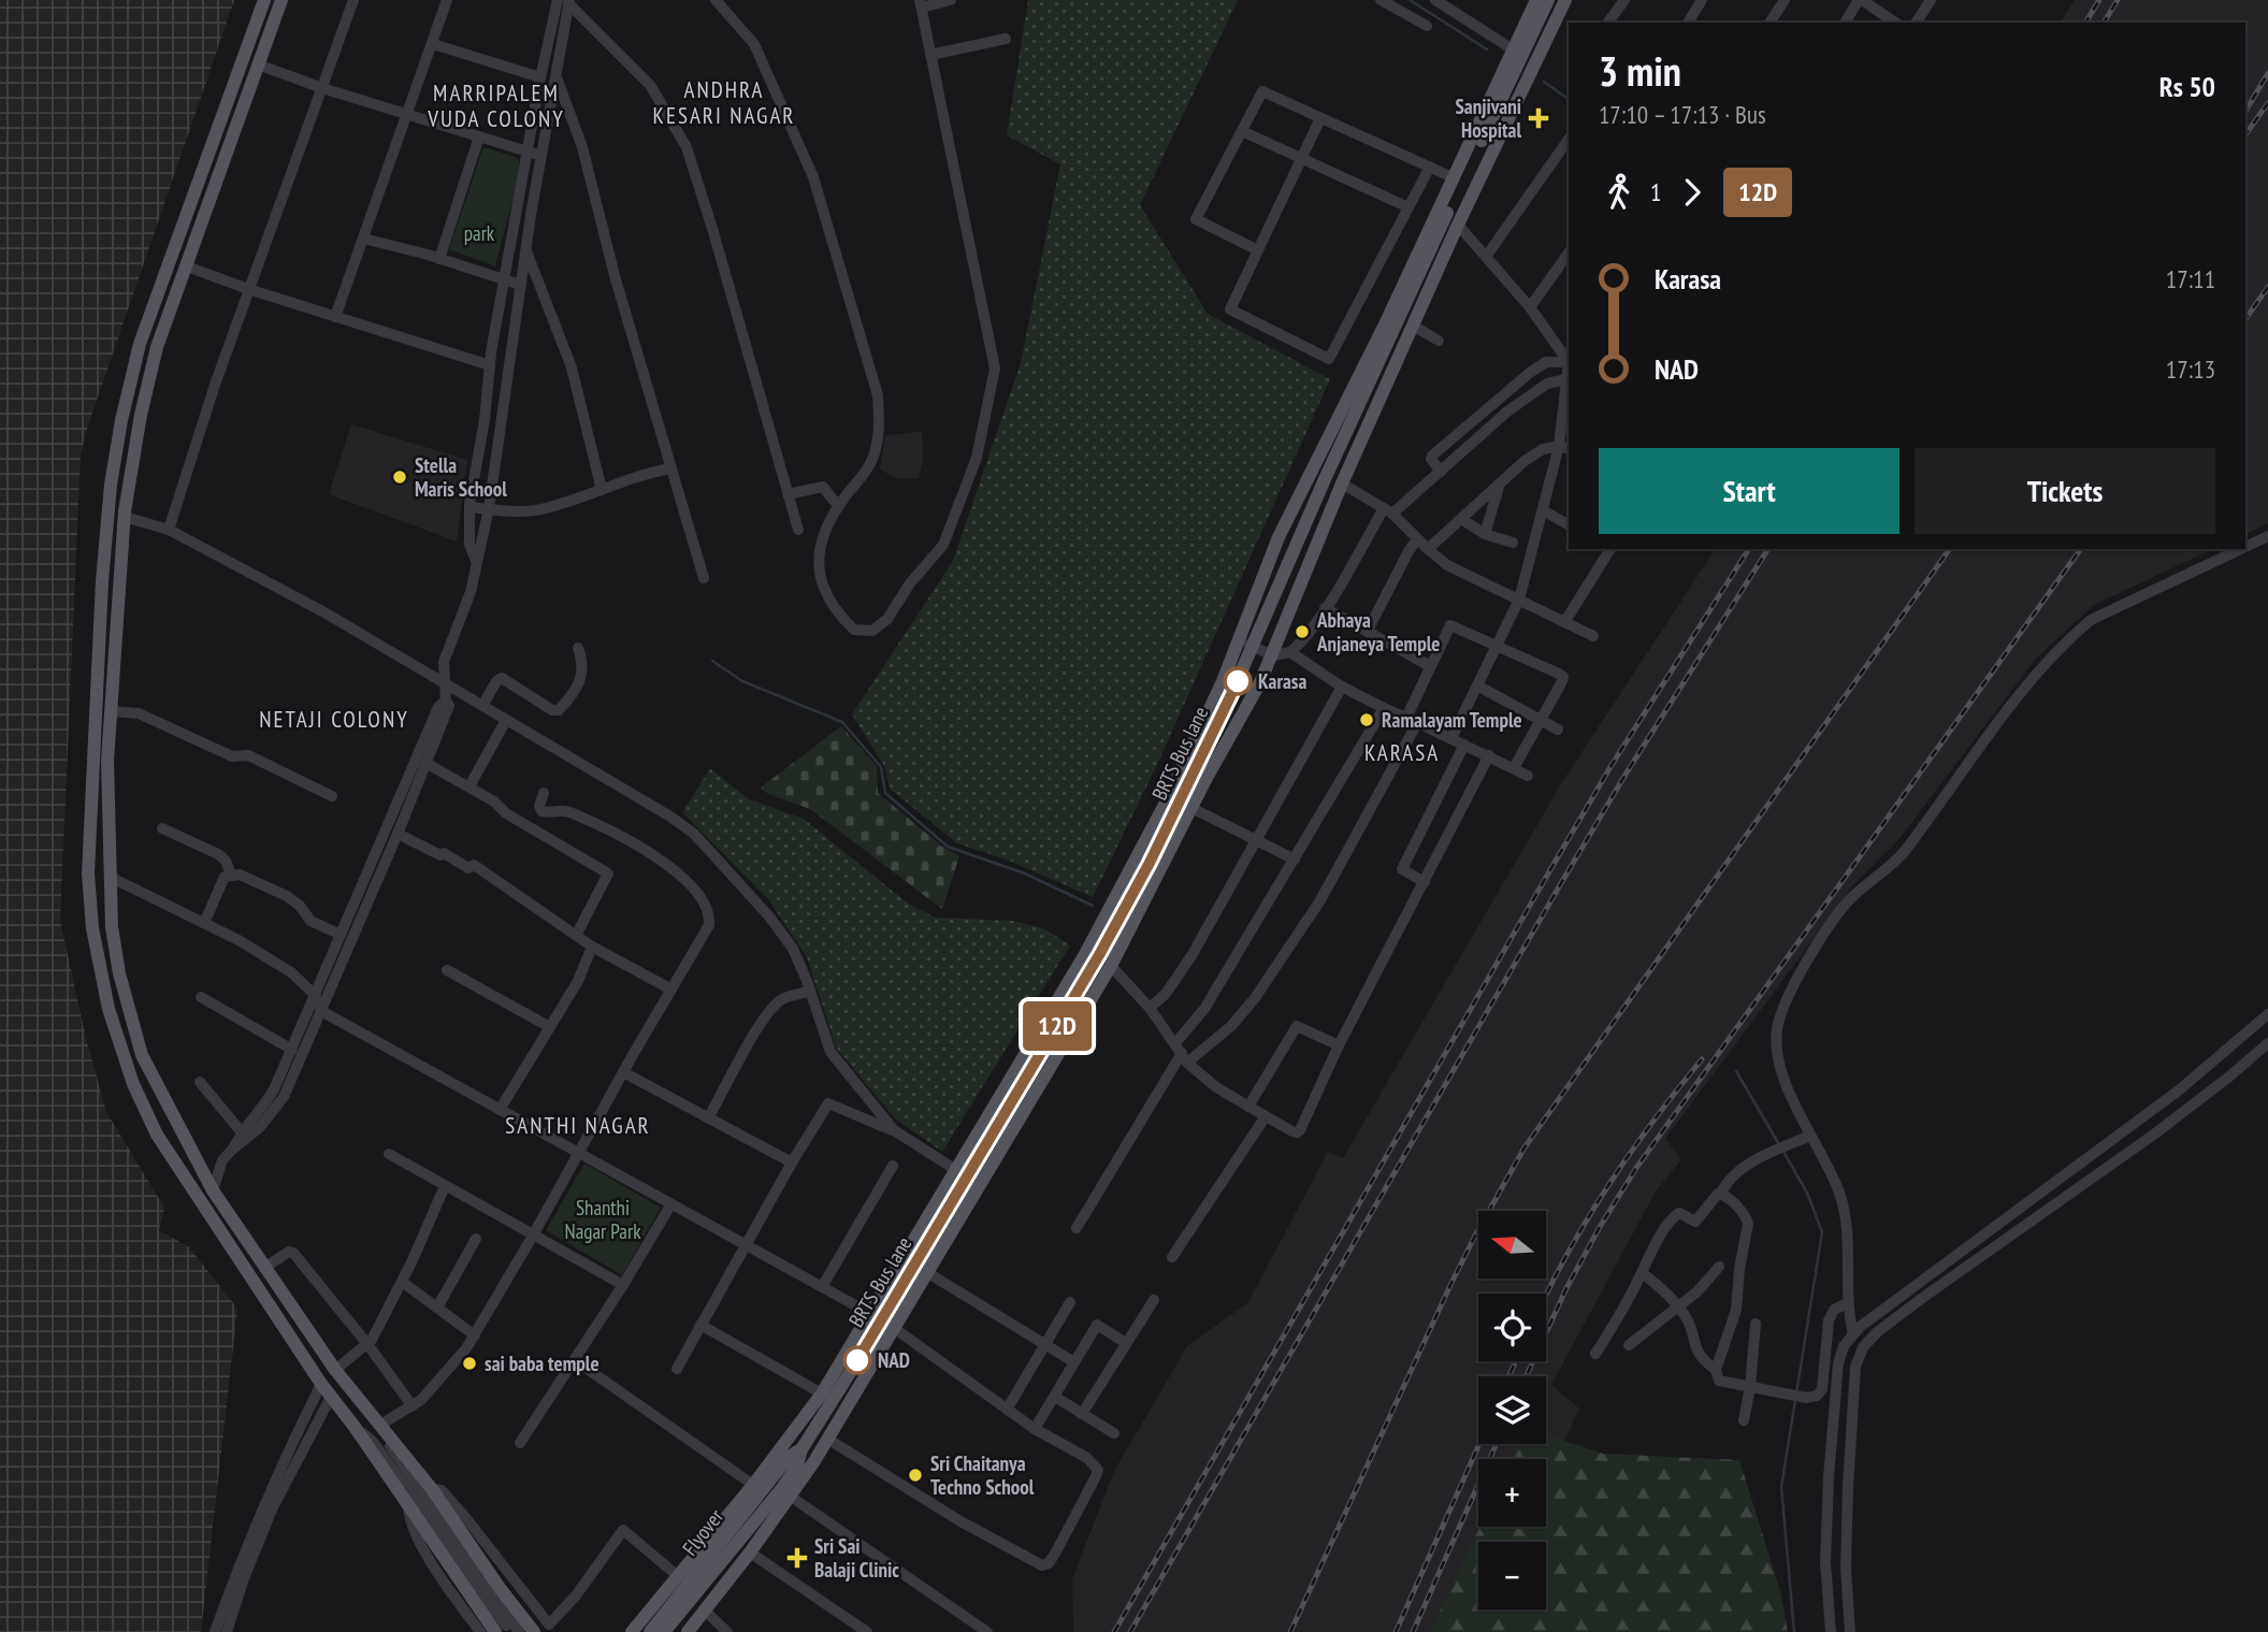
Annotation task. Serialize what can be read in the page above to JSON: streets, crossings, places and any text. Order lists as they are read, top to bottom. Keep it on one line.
{"streets":{"main road":["BRTS Bus lane","Flyover"]},"crossings":[["BRTS Bus lane","Flyover"]],"districts":["ANDHRA KESARI NAGAR","MARRIPALEM VUDA COLONY","NETAJI COLONY","KARASA","SANTHI NAGAR"],"parks":["park","Shanthi Nagar Park"],"places":{"health":["Sanjivani Hospital","Sri Sai Balaji Clinic"],"other":["Stella Maris School","Abhaya Anjaneya Temple","Karasa","Ramalayam Temple","NAD","sai baba temple","Sri Chaitanya Techno School"]},"lines":["bus line 12D"],"north":"left","page":{"on_map":"12D","heading":["3 min","17:10 – 17:13 · Bus","Rs 50"],"legs":["1","12D"],"list":[{"name":"Karasa","value":"17:11"},{"name":"NAD","value":"17:13"}],"buttons":["Start","Tickets"],"map_buttons":["+","−"]}}
